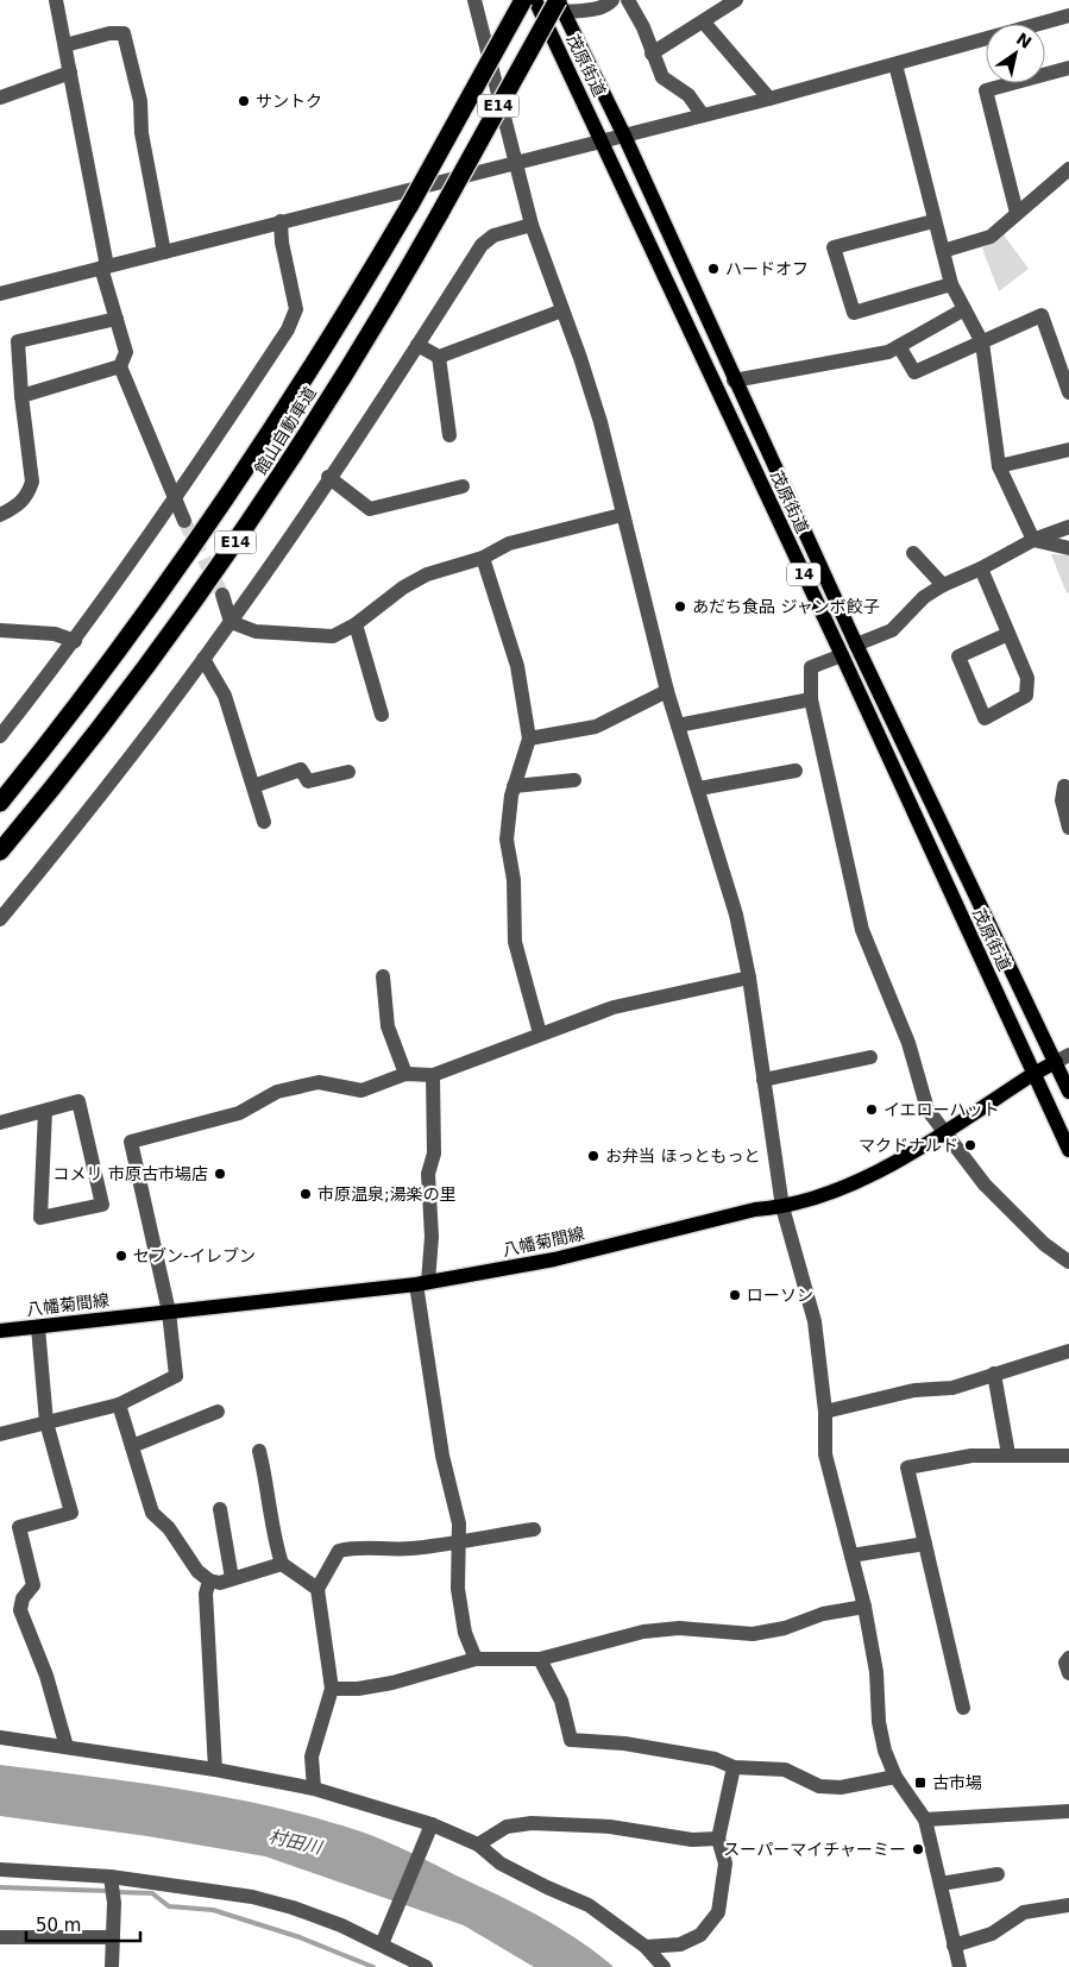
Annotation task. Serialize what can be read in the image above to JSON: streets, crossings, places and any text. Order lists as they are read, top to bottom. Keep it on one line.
{"streets":{"highway":["E14","館山自動車道"],"main road":["茂原街道","14","八幡菊間線"]},"crossings":[["茂原街道","館山自動車道"],["茂原街道","八幡菊間線"]],"water":["村田川"],"places":{"other":["サントク","ハードオフ","あだち食品 ジャンボ餃子","イエローハット","マクドナルド","お弁当 ほっともっと","コメリ 市原古市場店","市原温泉;湯楽の里","セブン-イレブン","ローソン","スーパーマイチャーミー"],"transit":["古市場"]},"scale_bar":"50 m","north":"top right"}
